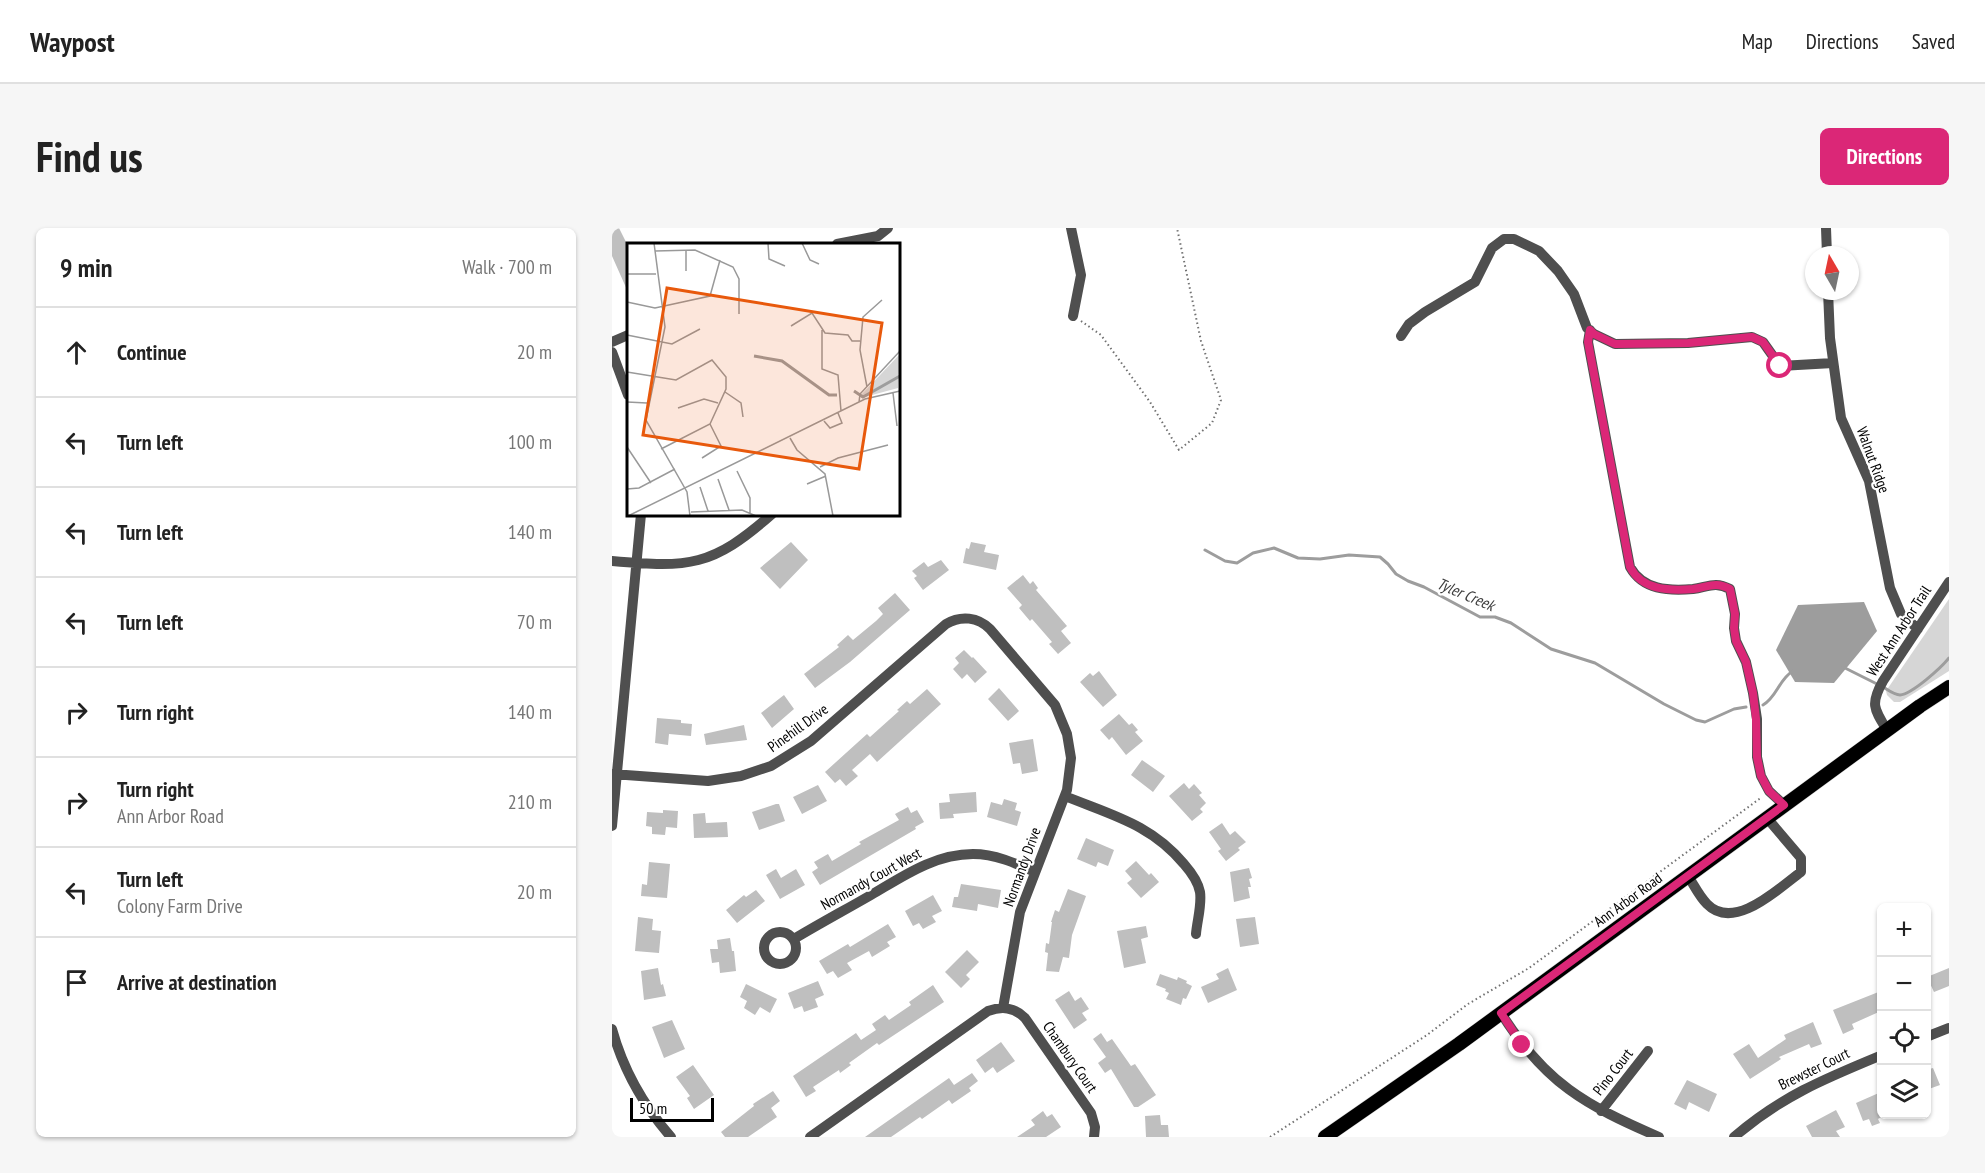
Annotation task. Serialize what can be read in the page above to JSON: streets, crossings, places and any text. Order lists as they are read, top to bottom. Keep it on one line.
{"streets":{"main road":["Ann Arbor Road"],"street":["Walnut Ridge","West Ann Arbor Trail","Pinehill Drive","Normandy Drive","Normandy Court West","Chambury Court","Brewster Court","Pino Court"]},"crossings":[["Walnut Ridge","West Ann Arbor Trail"],["West Ann Arbor Trail","Ann Arbor Road"],["Pinehill Drive","Normandy Drive"],["Normandy Drive","Normandy Court West"],["Normandy Drive","Chambury Court"]],"water":["Tyler Creek"],"scale_bar":"50 m","north":"top","page":{"header":"Waypost","nav":["Map","Directions","Saved"],"buttons":"Directions","title":"Find us","heading":["9 min","Walk · 700 m"],"list":[["Continue","20 m"],["Turn left","100 m"],["Turn left","140 m"],["Turn left","70 m"],["Turn right","140 m"],["Turn right","Ann Arbor Road","210 m"],["Turn left","Colony Farm Drive","20 m"],"Arrive at destination"],"map_buttons":["+","−"],"scale":"50 m"}}
